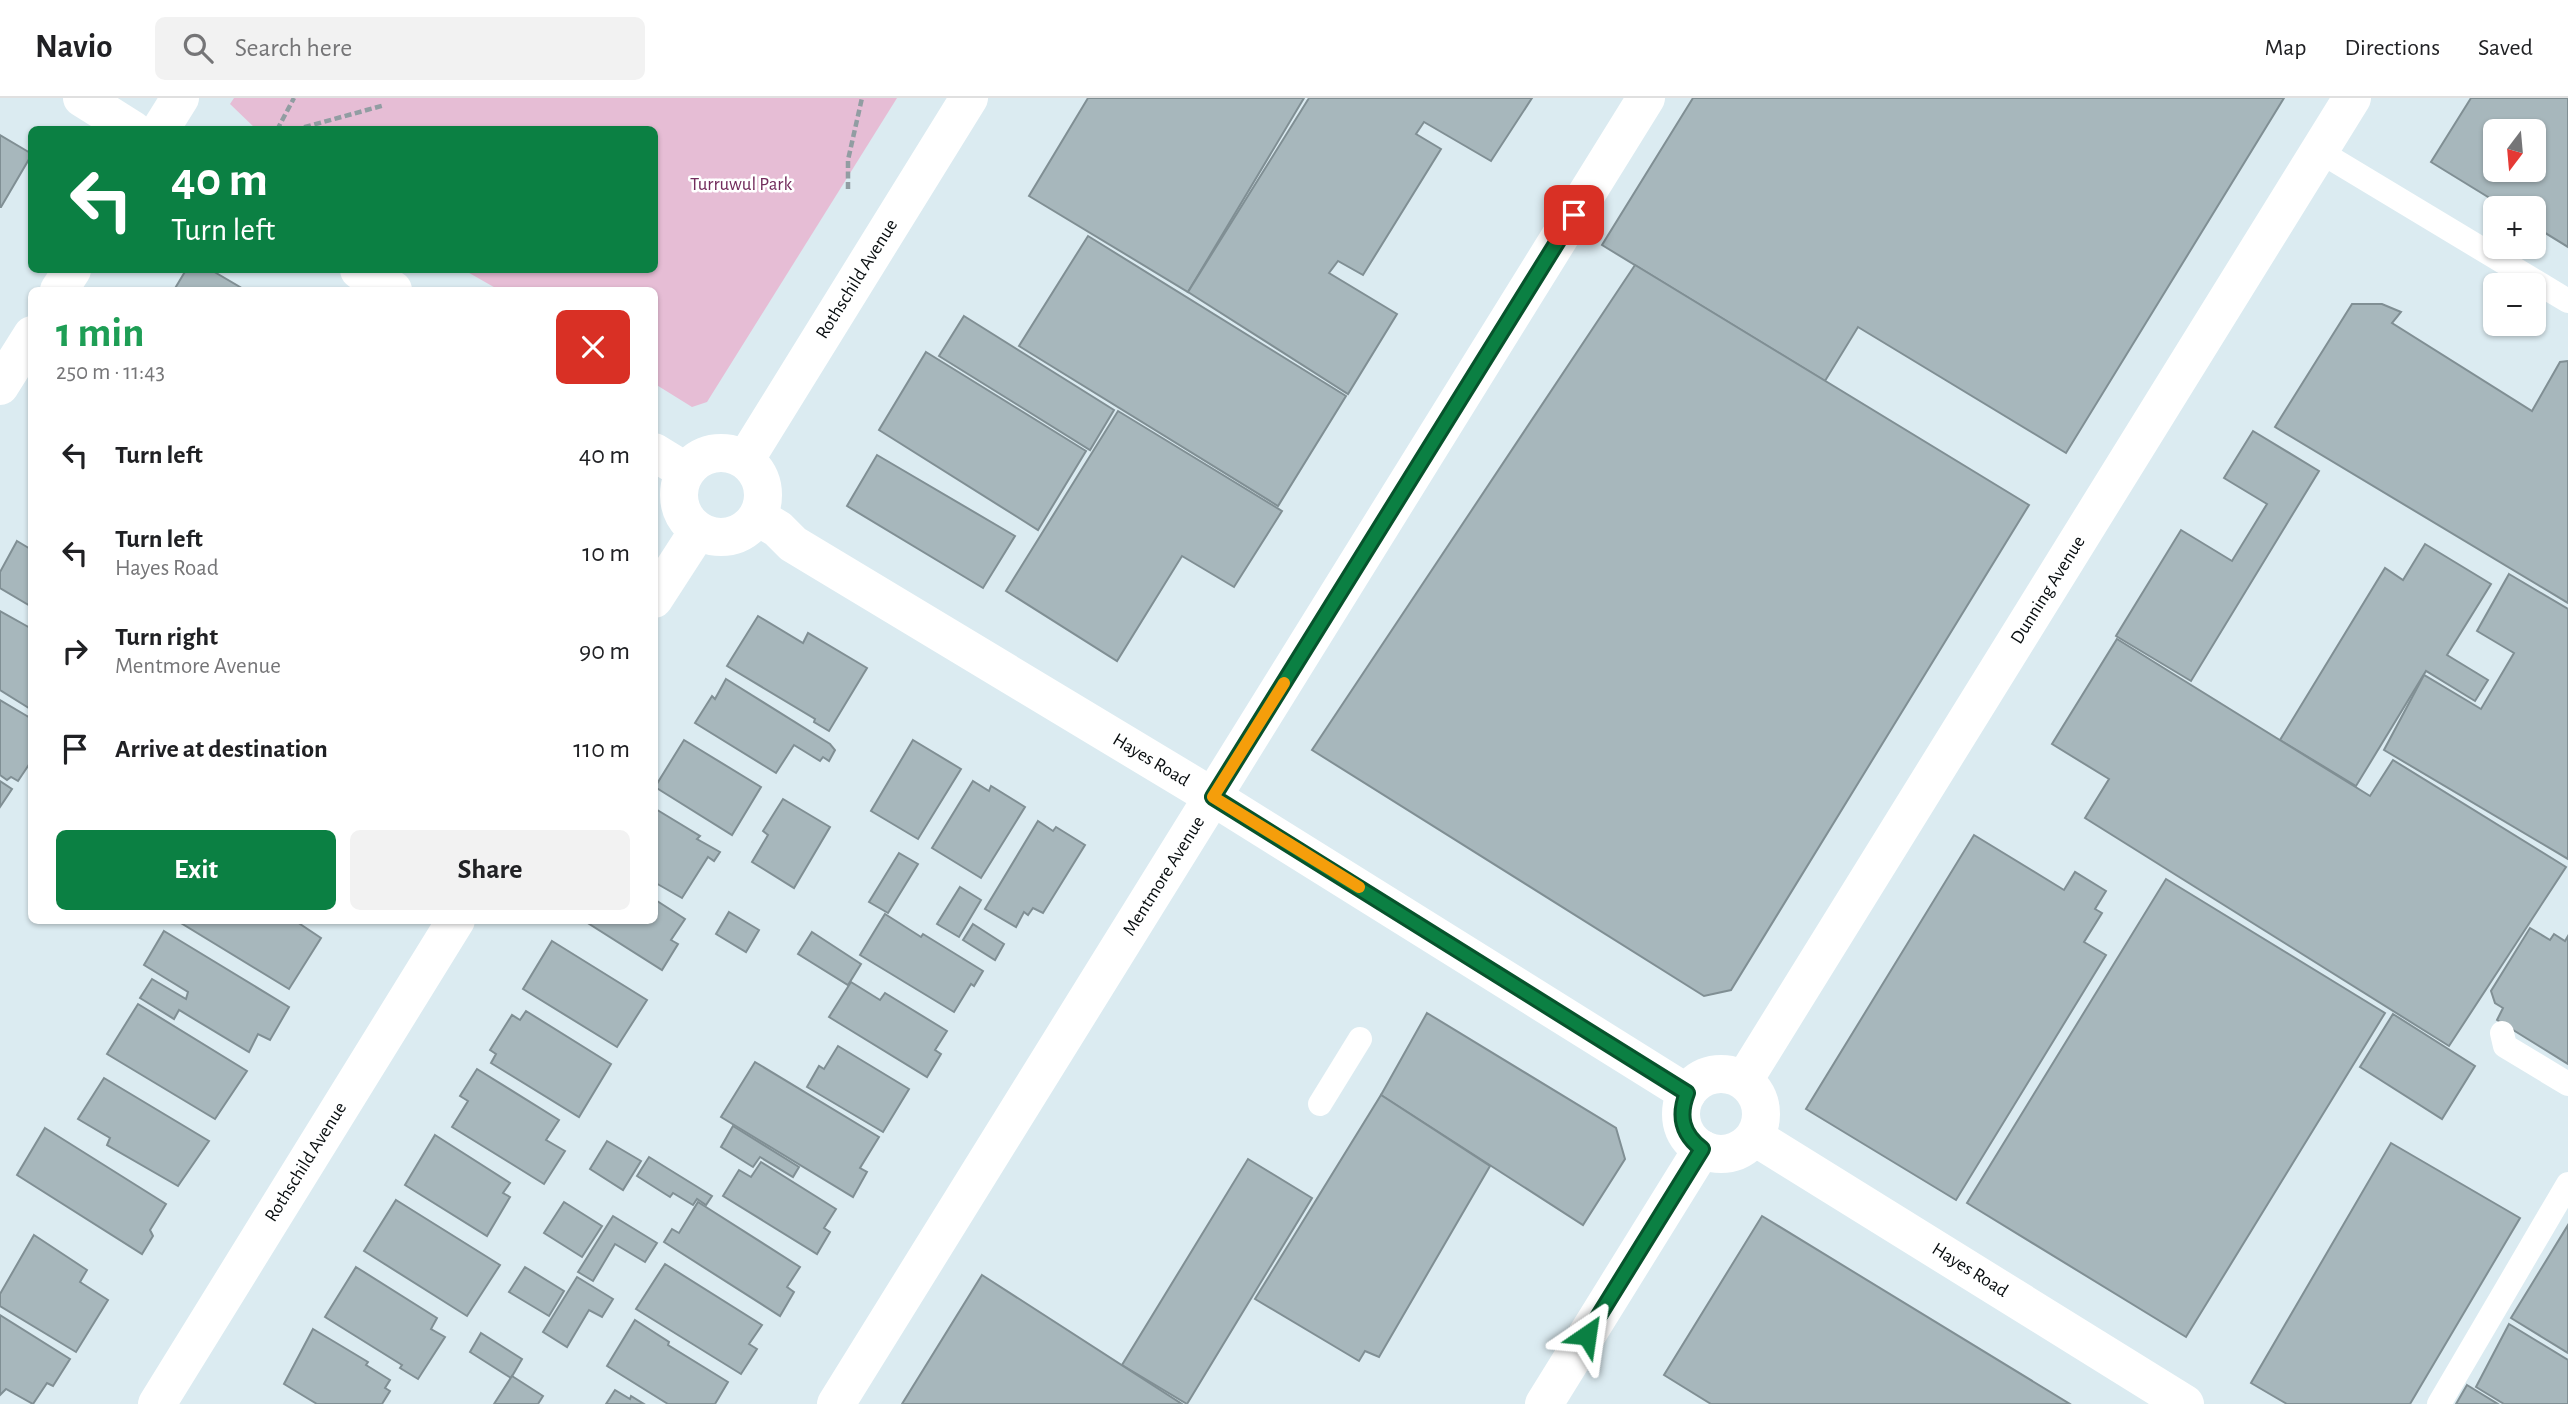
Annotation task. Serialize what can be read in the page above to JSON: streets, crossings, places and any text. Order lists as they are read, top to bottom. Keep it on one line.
{"streets":{"street":["Rothschild Avenue","Dunning Avenue","Hayes Road","Mentmore Avenue"]},"crossings":[["Rothschild Avenue","Hayes Road"],["Dunning Avenue","Hayes Road"],["Hayes Road","Mentmore Avenue"]],"parks":["Turruwul Park"],"north":"bottom","page":{"header":"Navio","search":"Search here","nav":["Map","Directions","Saved"],"map_buttons":["+","−"],"turn":["40 m","Turn left"],"heading":["1 min","250 m · 11:43"],"list":[{"name":"Turn left","value":"40 m"},{"name":"Turn left","note":"Hayes Road","value":"10 m"},{"name":"Turn right","note":"Mentmore Avenue","value":"90 m"},{"name":"Arrive at destination","value":"110 m"}],"buttons":["Exit","Share"]}}
